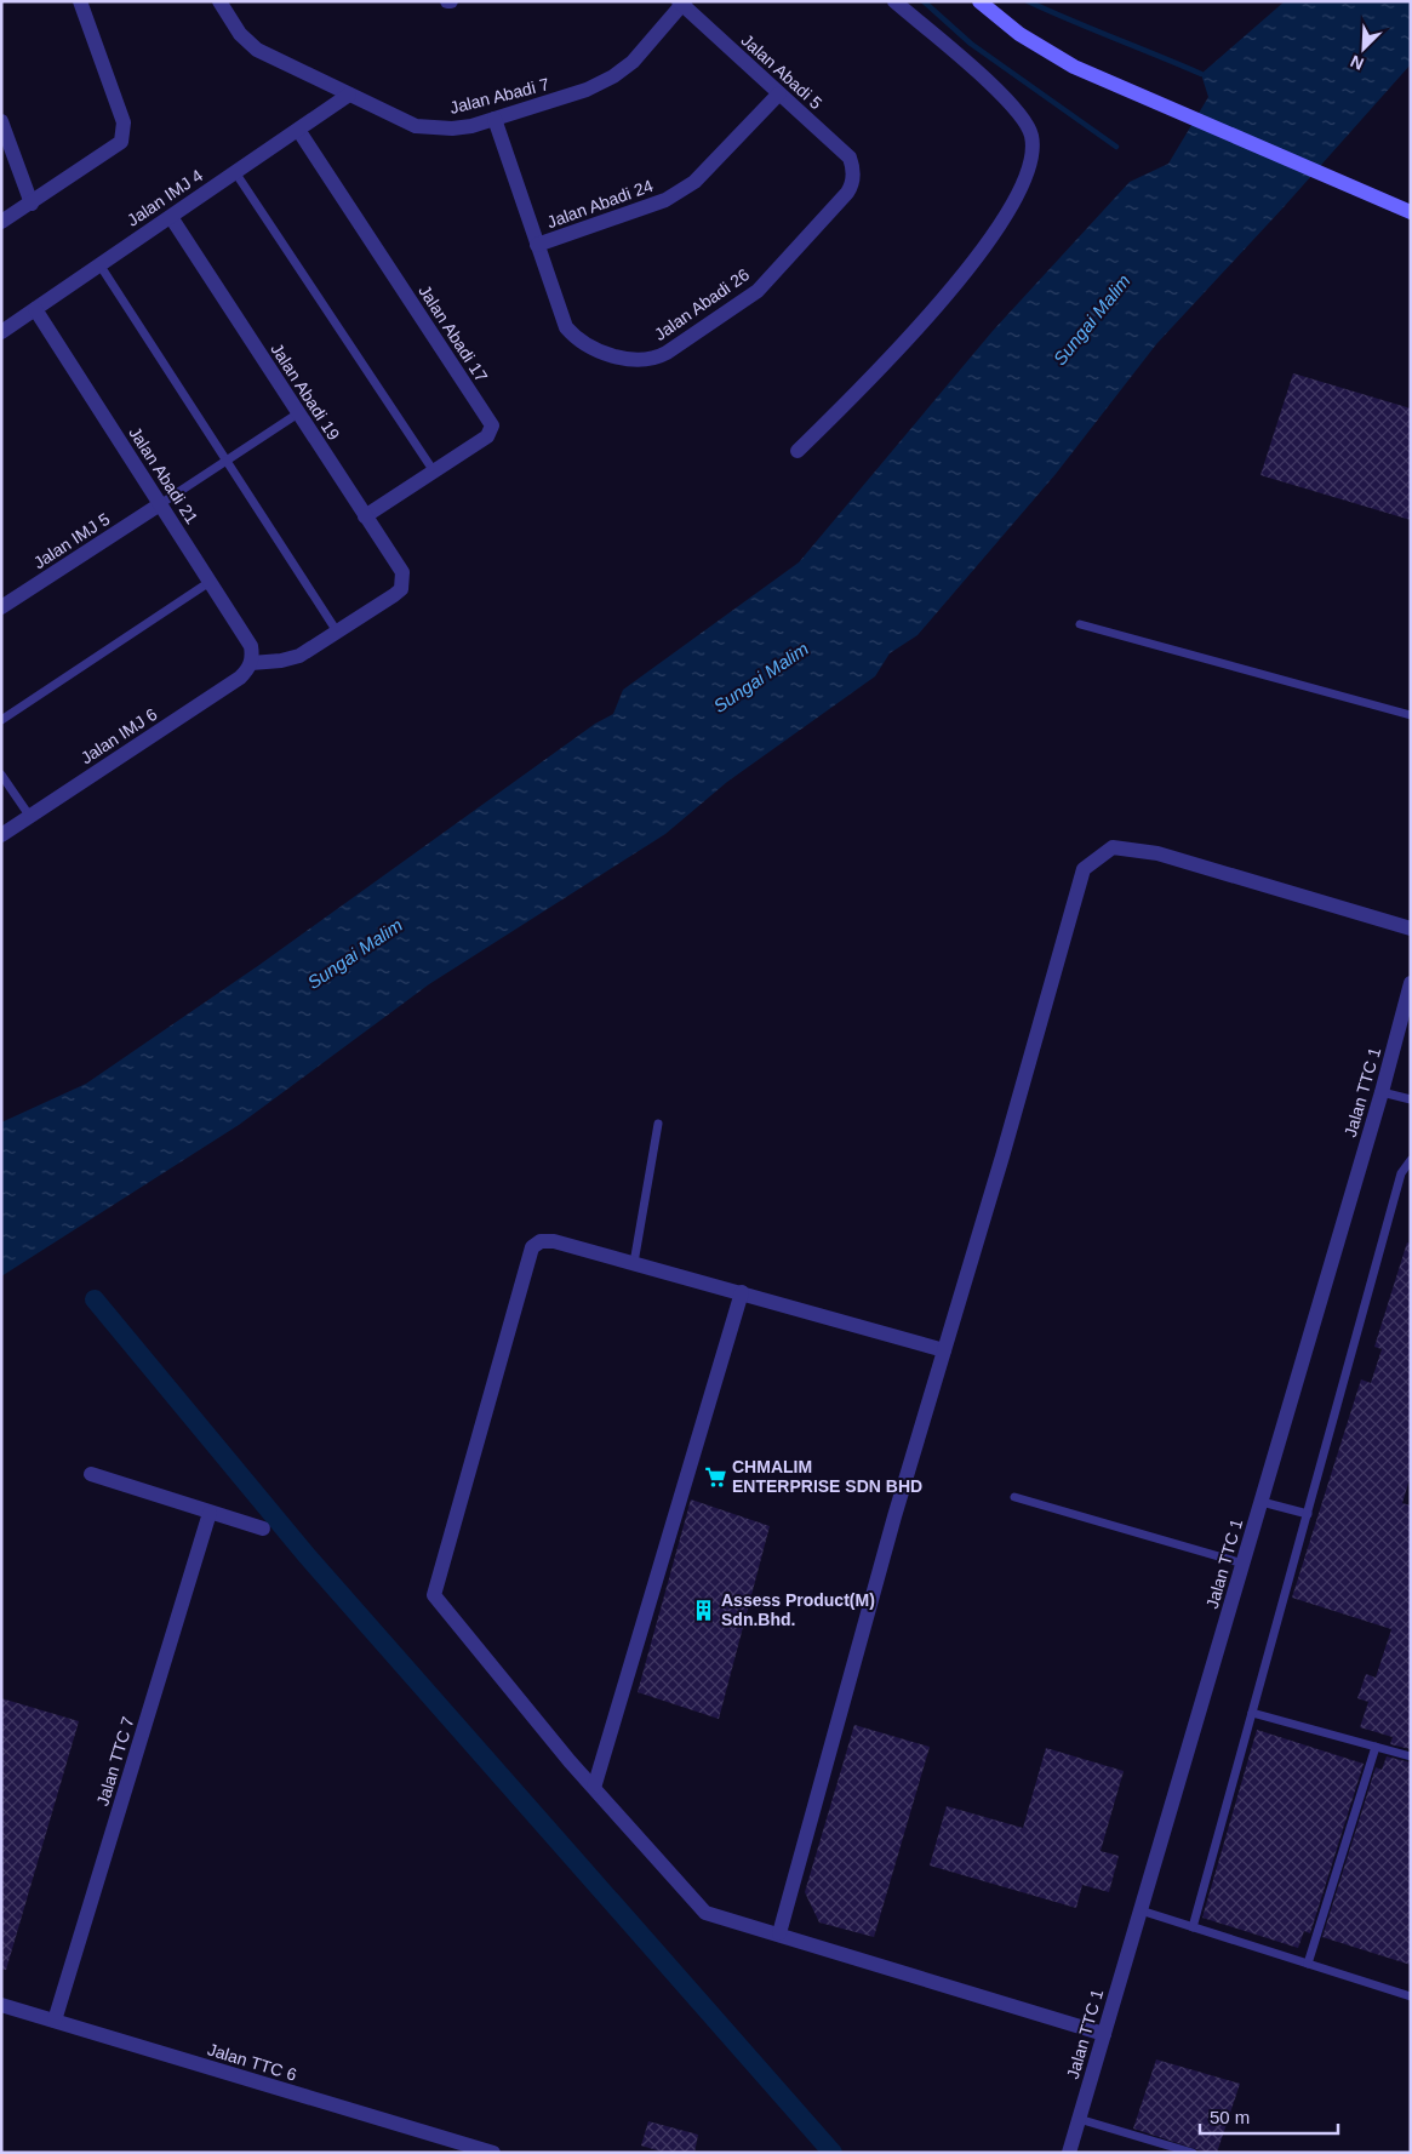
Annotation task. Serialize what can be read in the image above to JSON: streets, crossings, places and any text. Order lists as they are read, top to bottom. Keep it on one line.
{"streets":{"street":["Jalan Abadi 5","Jalan Abadi 7","Jalan IMJ 4","Jalan Abadi 24","Jalan Abadi 26","Jalan Abadi 17","Jalan Abadi 19","Jalan Abadi 21","Jalan IMJ 5","Jalan IMJ 6","Jalan TTC 1","Jalan TTC 7","Jalan TTC 6"]},"crossings":[["Jalan Abadi 5","Jalan Abadi 7"],["Jalan Abadi 5","Jalan Abadi 24"],["Jalan Abadi 5","Jalan Abadi 26"],["Jalan Abadi 7","Jalan IMJ 4"],["Jalan Abadi 7","Jalan Abadi 26"],["Jalan IMJ 4","Jalan Abadi 17"],["Jalan IMJ 4","Jalan Abadi 19"],["Jalan IMJ 4","Jalan Abadi 21"],["Jalan Abadi 24","Jalan Abadi 26"],["Jalan Abadi 17","Jalan Abadi 19"],["Jalan Abadi 21","Jalan IMJ 5"],["Jalan Abadi 21","Jalan IMJ 6"],["Jalan TTC 7","Jalan TTC 6"]],"water":["Sungai Malim"],"places":{"supermarket":["CHMALIM ENTERPRISE SDN BHD"],"building":["Assess Product(M) Sdn.Bhd."]},"scale_bar":"50 m","north":"bottom left"}
